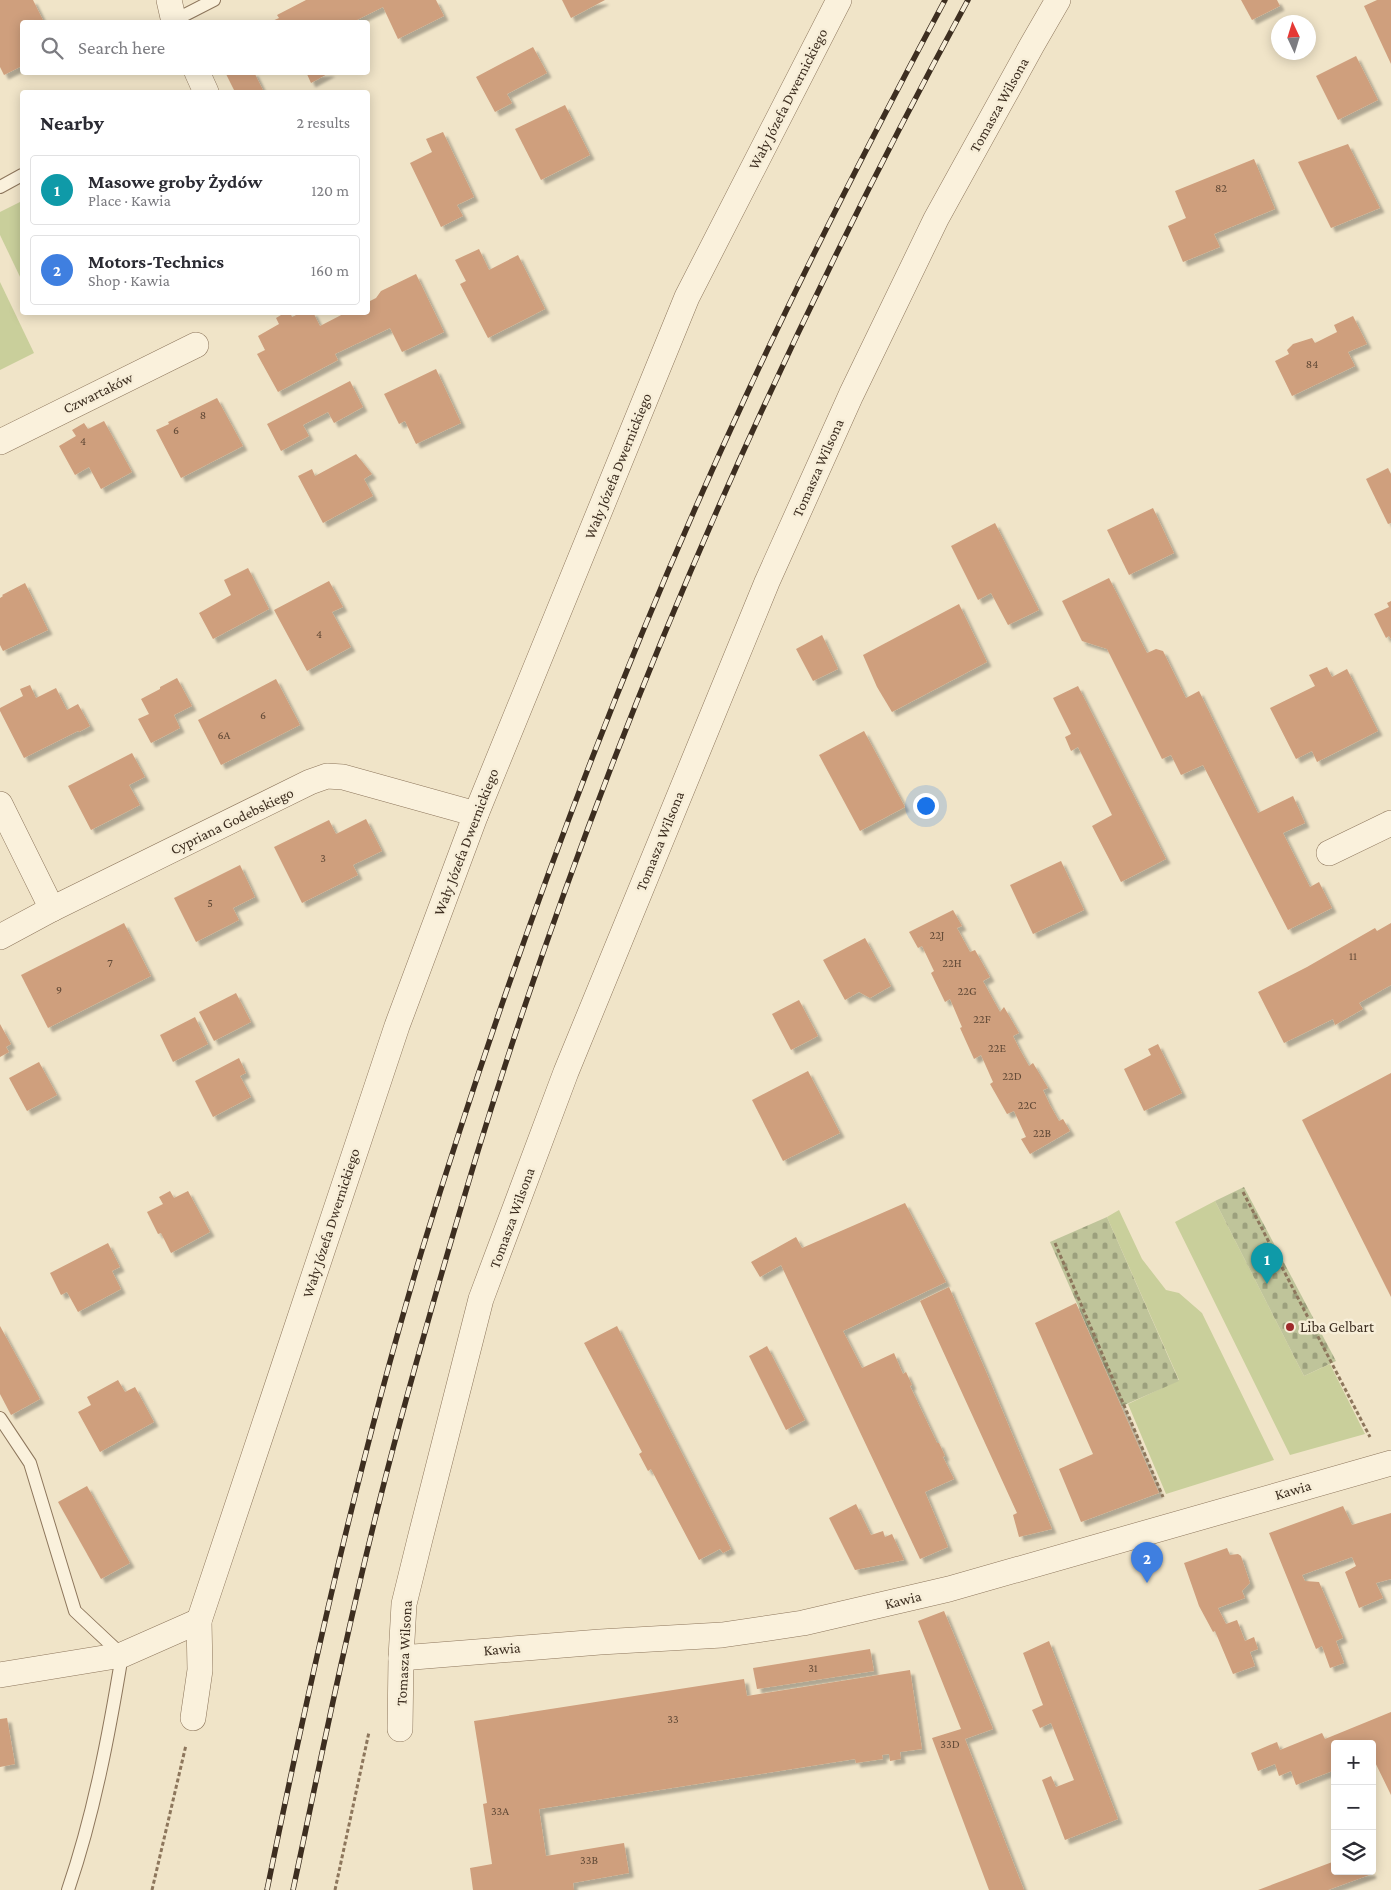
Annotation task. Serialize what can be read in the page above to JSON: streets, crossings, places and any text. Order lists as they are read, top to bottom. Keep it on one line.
{"streets":{"street":["Wały Józefa Dwernickiego","Tomasza Wilsona","Czwartaków","Cypriana Godebskiego","Kawia"]},"crossings":[["Wały Józefa Dwernickiego","Cypriana Godebskiego"],["Tomasza Wilsona","Kawia"]],"places":["Liba Gelbart"],"house_numbers":["82","84","8","6","4","4","6","6A","3","5","22J","11","7","22H","9","22G","22F","22E","22D","22C","22B","31","33","33D","33A","33B"],"north":"top","page":{"search":"Search here","heading":["Nearby","2 results"],"list":[{"mark":"1","name":"Masowe groby Żydów","note":"Place · Kawia","value":"120 m"},{"mark":"2","name":"Motors-Technics","note":"Shop · Kawia","value":"160 m"}],"pins":["1","2"],"map_buttons":["+","−"]}}
